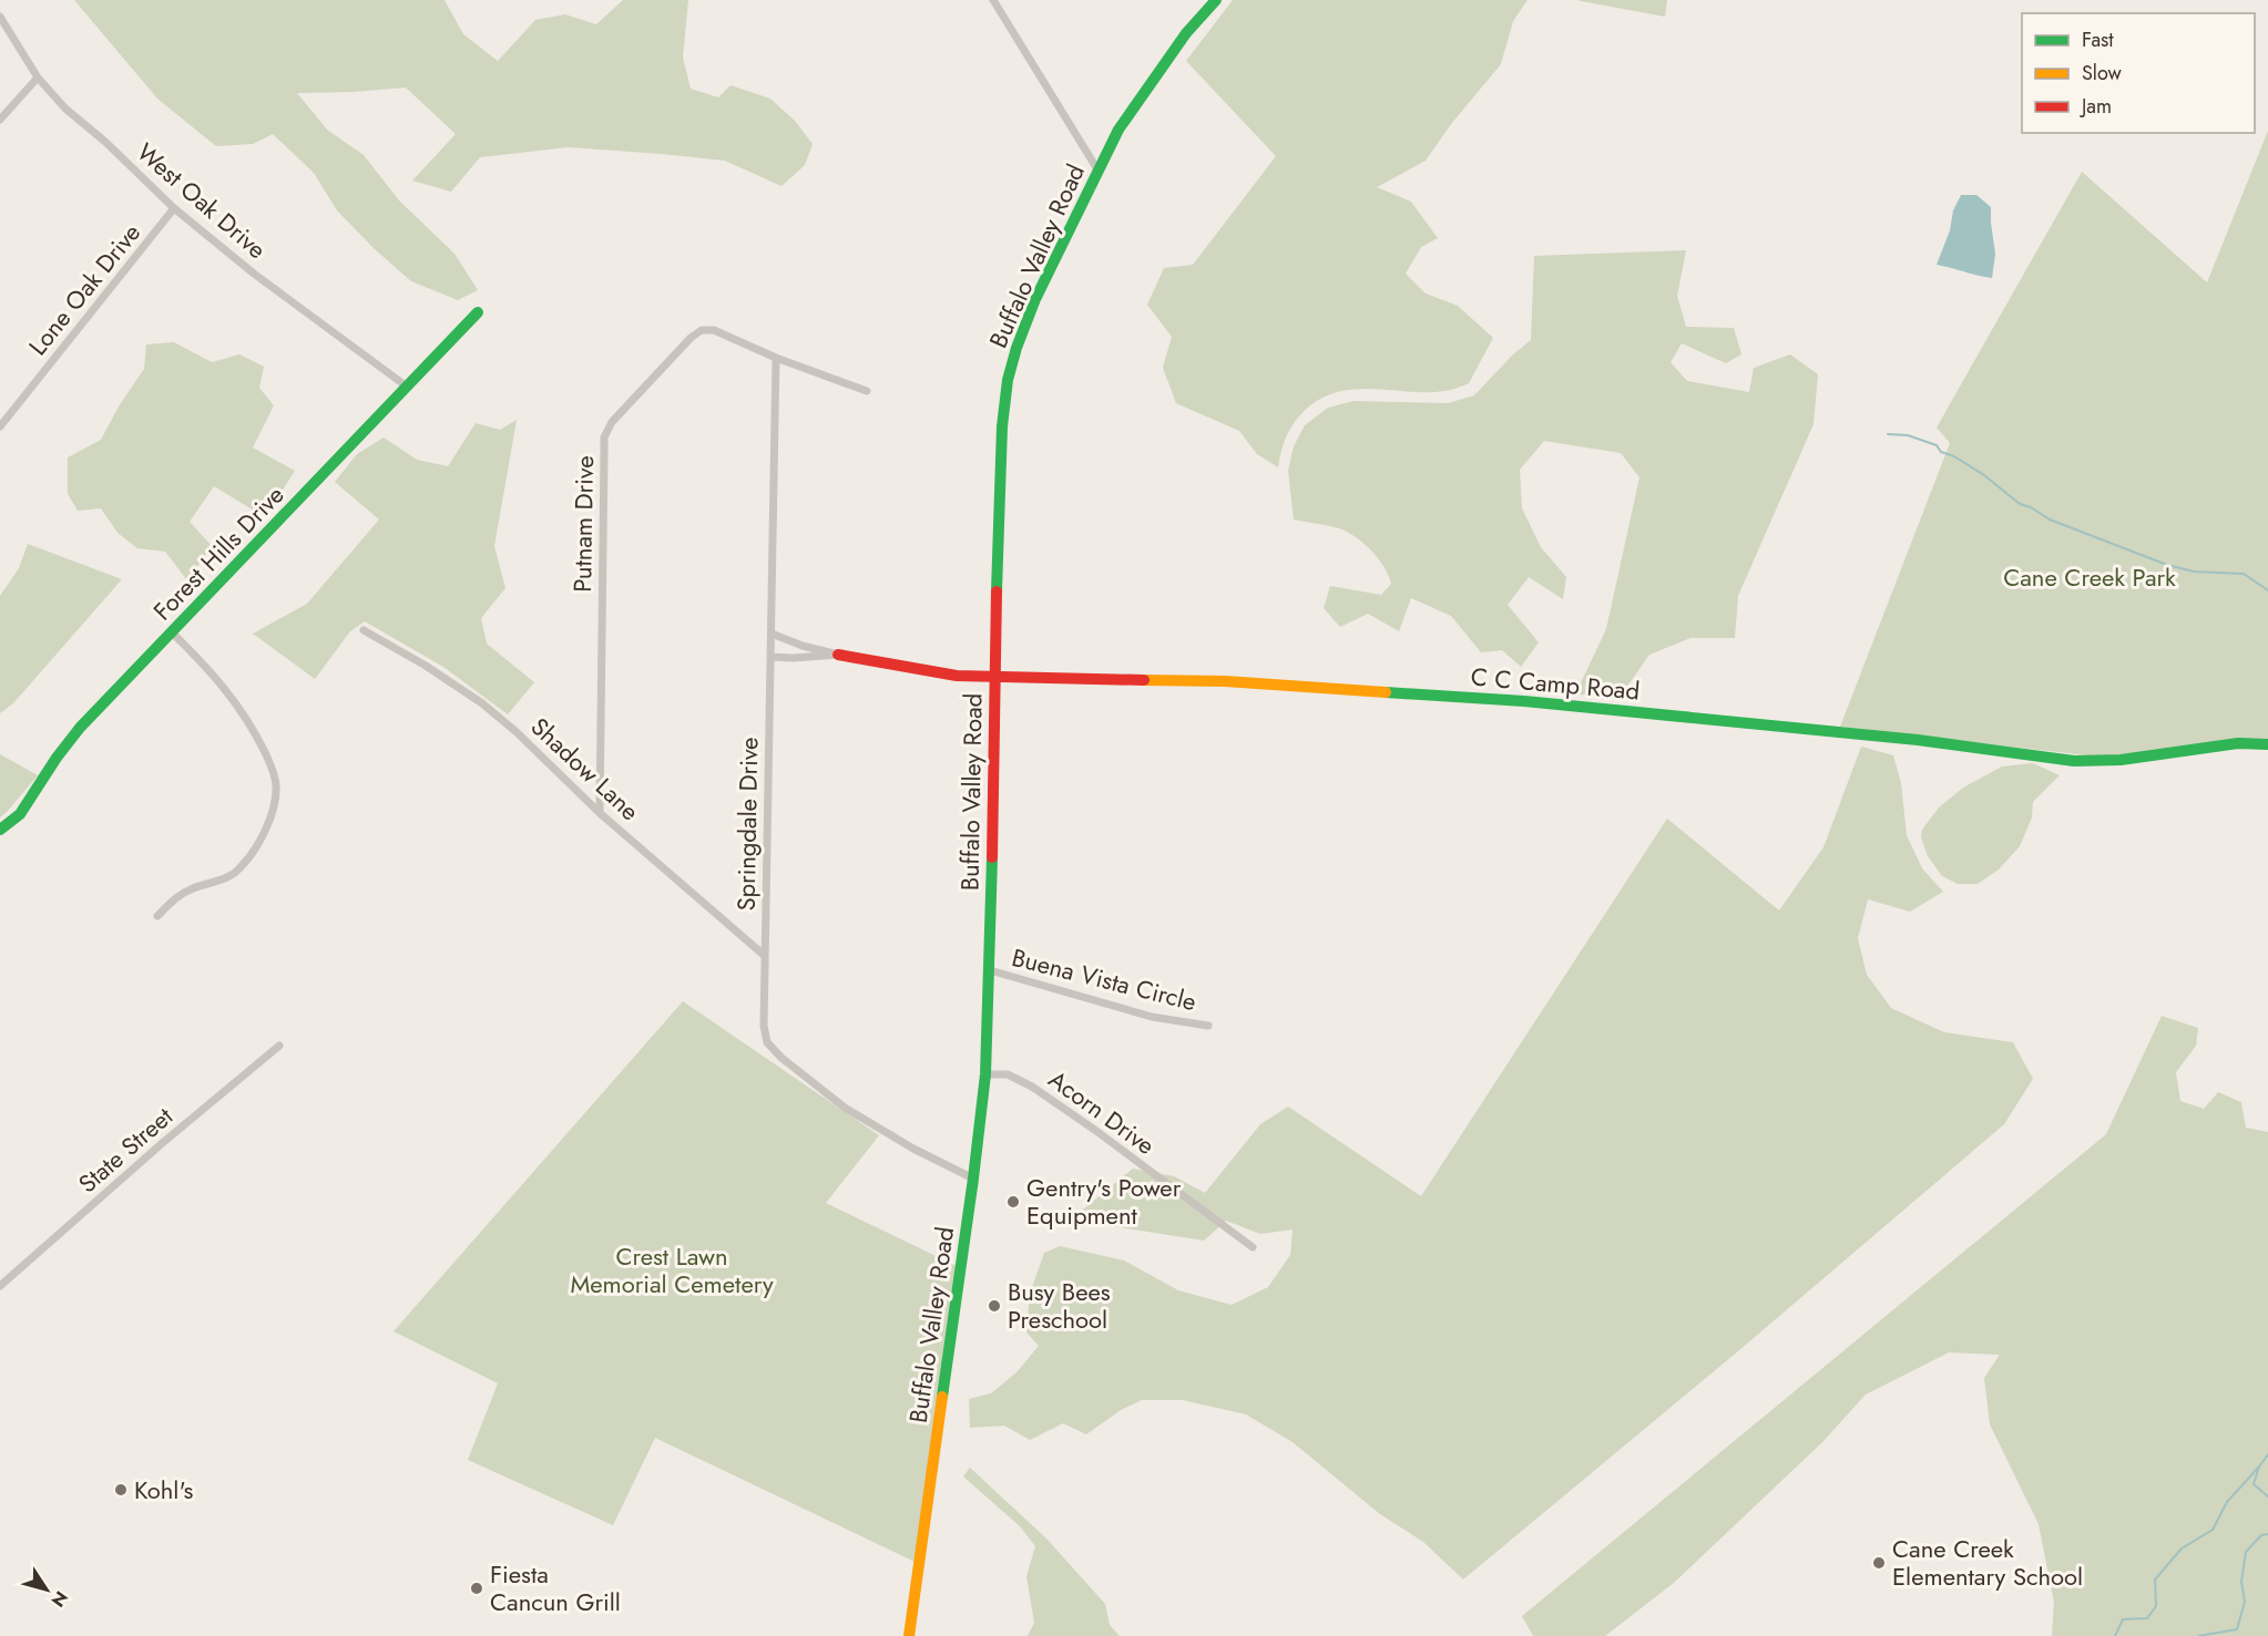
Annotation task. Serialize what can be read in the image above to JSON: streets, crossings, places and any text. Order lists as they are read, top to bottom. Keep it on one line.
{"streets":{"street":["West Oak Drive","Buffalo Valley Road","Lone Oak Drive","Putnam Drive","Forest Hills Drive","C C Camp Road","Shadow Lane","Springdale Drive","Buena Vista Circle","Acorn Drive","State Street"]},"crossings":[["West Oak Drive","Lone Oak Drive"],["West Oak Drive","Forest Hills Drive"],["Buffalo Valley Road","C C Camp Road"],["Buffalo Valley Road","Springdale Drive"],["Buffalo Valley Road","Buena Vista Circle"],["Buffalo Valley Road","Acorn Drive"],["Putnam Drive","Shadow Lane"],["Putnam Drive","Springdale Drive"],["Shadow Lane","Springdale Drive"]],"parks":["Cane Creek Park","Crest Lawn Memorial Cemetery"],"places":["Gentry's Power Equipment","Busy Bees Preschool","Kohl's","Cane Creek Elementary School","Fiesta Cancun Grill"],"legend":["Fast","Slow","Jam"],"north":"bottom right"}
